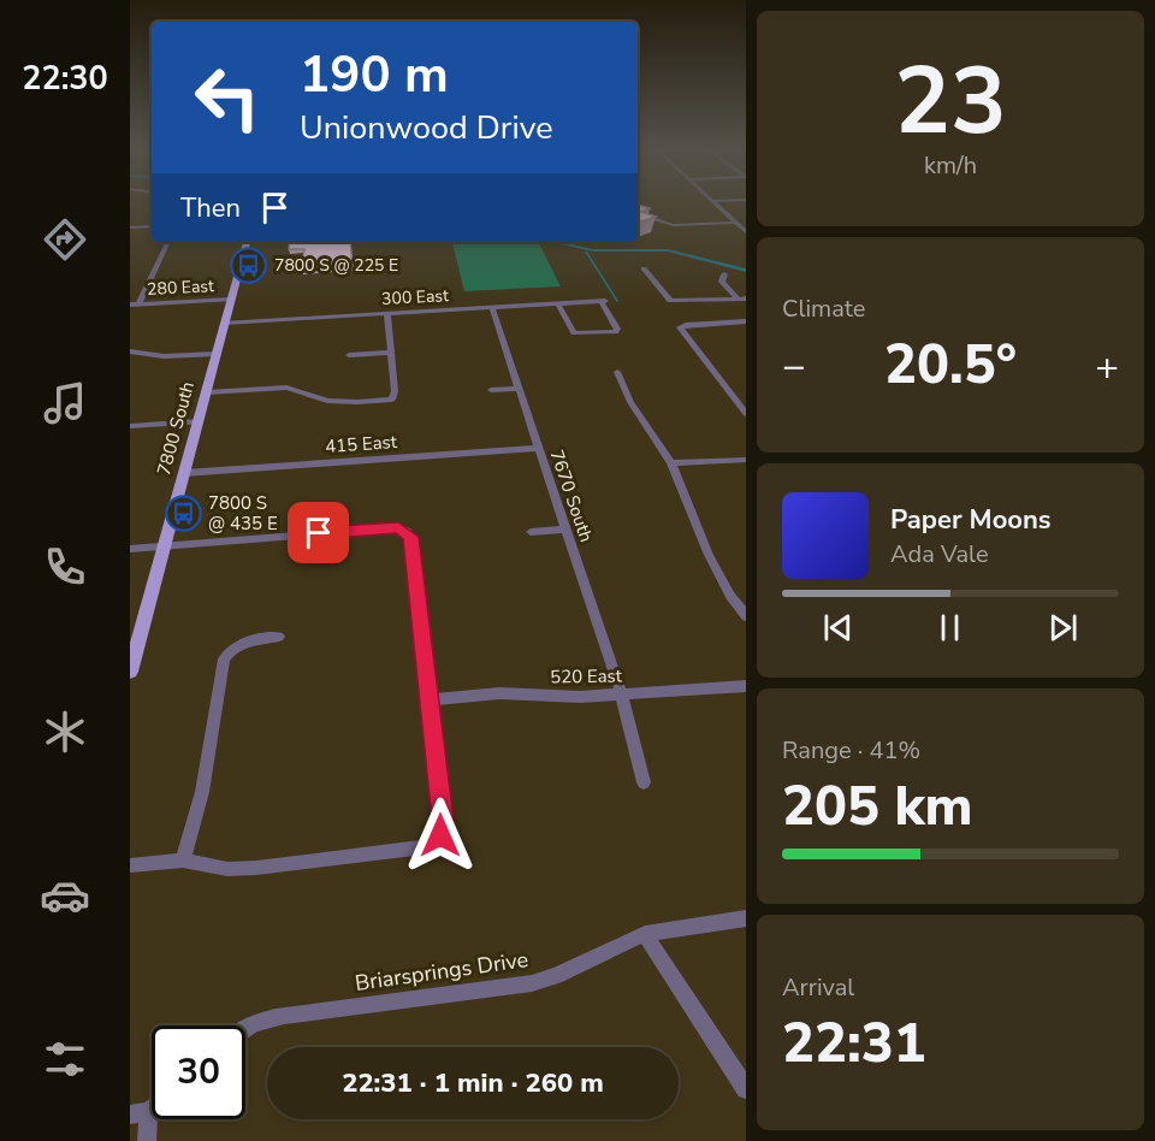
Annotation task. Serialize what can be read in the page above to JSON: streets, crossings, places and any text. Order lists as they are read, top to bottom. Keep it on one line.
{"streets":{"main road":["7800 South"],"street":["280 East","300 East","415 East","7670 South","520 East","Briarsprings Drive"]},"crossings":[["280 East","7800 South"],["300 East","7800 South"],["300 East","7670 South"],["7800 South","415 East"],["415 East","7670 South"],["7670 South","520 East"]],"places":{"bus stop":["7800 S @ 225 E","7800 S @ 435 E"]},"page":{"tabs":"22:30","tile":[["23","km/h"],"Climate",["Range · 41%","205 km"],["Arrival","22:31"]],"turn":["190 m","Unionwood Drive"],"then":"Then","heat":["−","20.5°","+"],"song":["Paper Moons","Ada Vale"],"limit":"30","trip":"22:31 · 1 min · 260 m"}}
